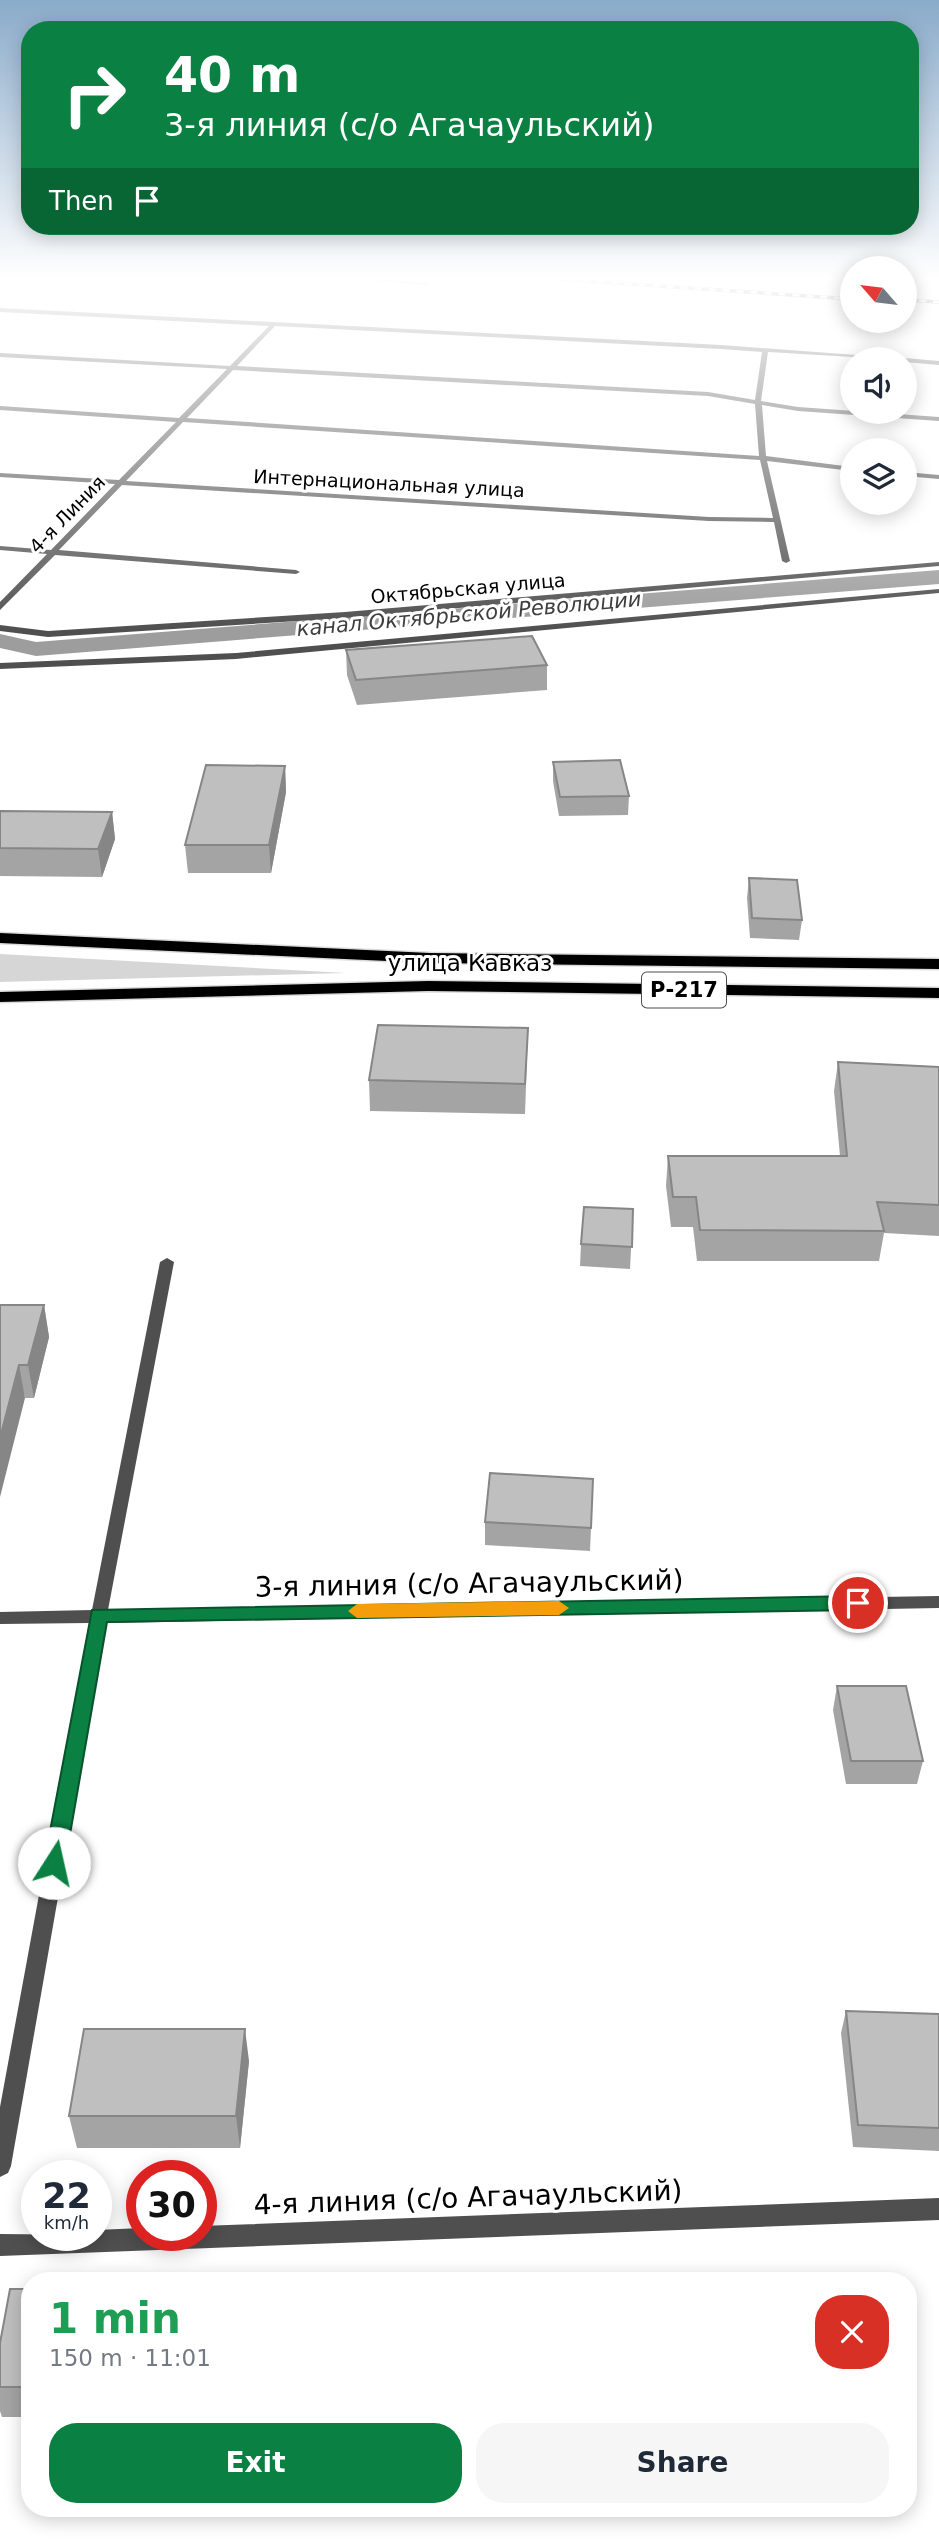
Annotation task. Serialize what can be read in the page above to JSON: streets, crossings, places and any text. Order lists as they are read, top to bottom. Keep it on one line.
{"streets":{"highway":["улица Кавказ","Р-217"],"street":["Интернациональная улица","4-я Линия","Октябрьская улица","3-я линия (с/о Агачаульский)","4-я линия (с/о Агачаульский)"]},"crossings":[["Интернациональная улица","4-я Линия"]],"water":["канал Октябрьской Революции"],"north":"top left","page":{"turn":["40 m","3-я линия (с/о Агачаульский)"],"then":"Then","speed":"22 km/h","limit":"30","heading":["1 min","150 m · 11:01"],"buttons":["Exit","Share"]}}
